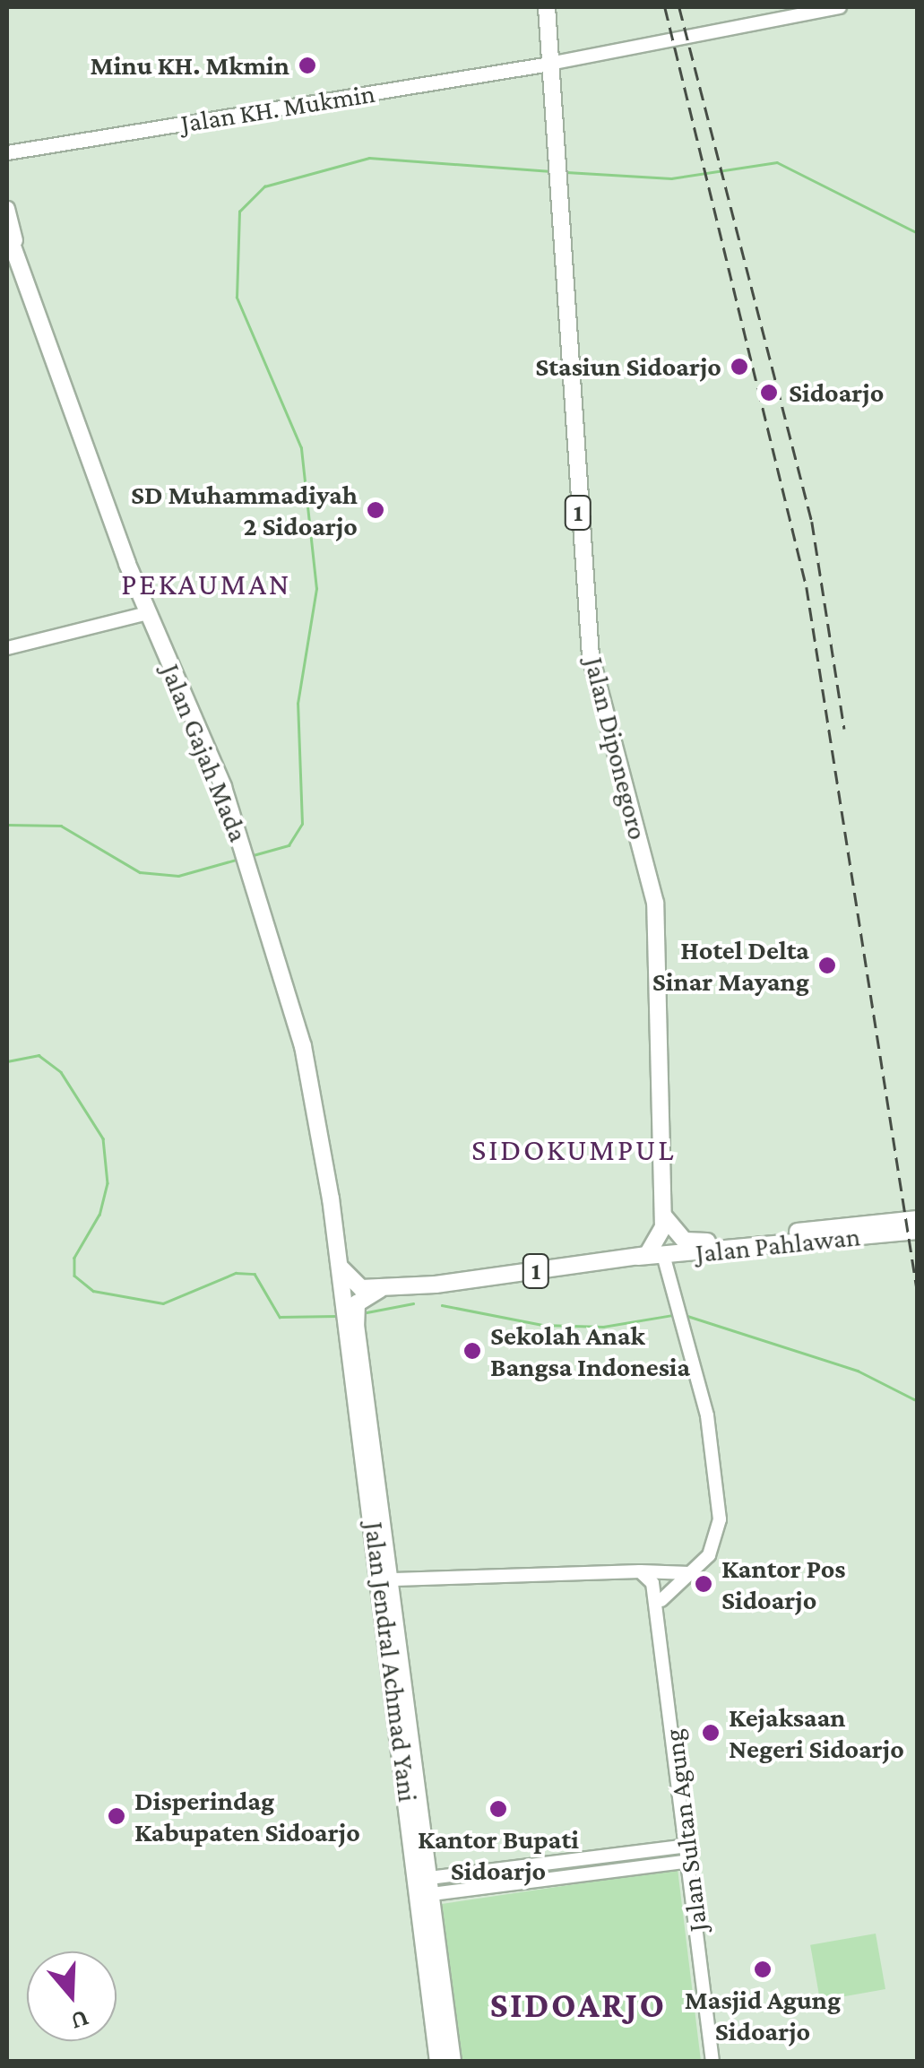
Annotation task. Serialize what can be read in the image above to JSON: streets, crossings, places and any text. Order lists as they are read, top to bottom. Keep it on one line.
{"streets":{"main road":["Jalan KH. Mukmin","1","Jalan Diponegoro","Jalan Gajah Mada","Jalan Pahlawan","Jalan Jendral Achmad Yani"],"street":["Jalan Sultan Agung"]},"crossings":[["Jalan KH. Mukmin","1"],["Jalan KH. Mukmin","Jalan Diponegoro"],["1","Jalan Diponegoro"],["1","Jalan Pahlawan"],["1","Jalan Jendral Achmad Yani"],["Jalan Diponegoro","Jalan Pahlawan"],["Jalan Gajah Mada","Jalan Jendral Achmad Yani"]],"districts":["PEKAUMAN","SIDOKUMPUL","SIDOARJO"],"places":["Minu KH. Mkmin","Stasiun Sidoarjo","Sidoarjo","SD Muhammadiyah 2 Sidoarjo","Hotel Delta Sinar Mayang","Sekolah Anak Bangsa Indonesia","Kantor Pos Sidoarjo","Kejaksaan Negeri Sidoarjo","Kantor Bupati Sidoarjo","Disperindag Kabupaten Sidoarjo","Masjid Agung Sidoarjo"],"north":"bottom"}
